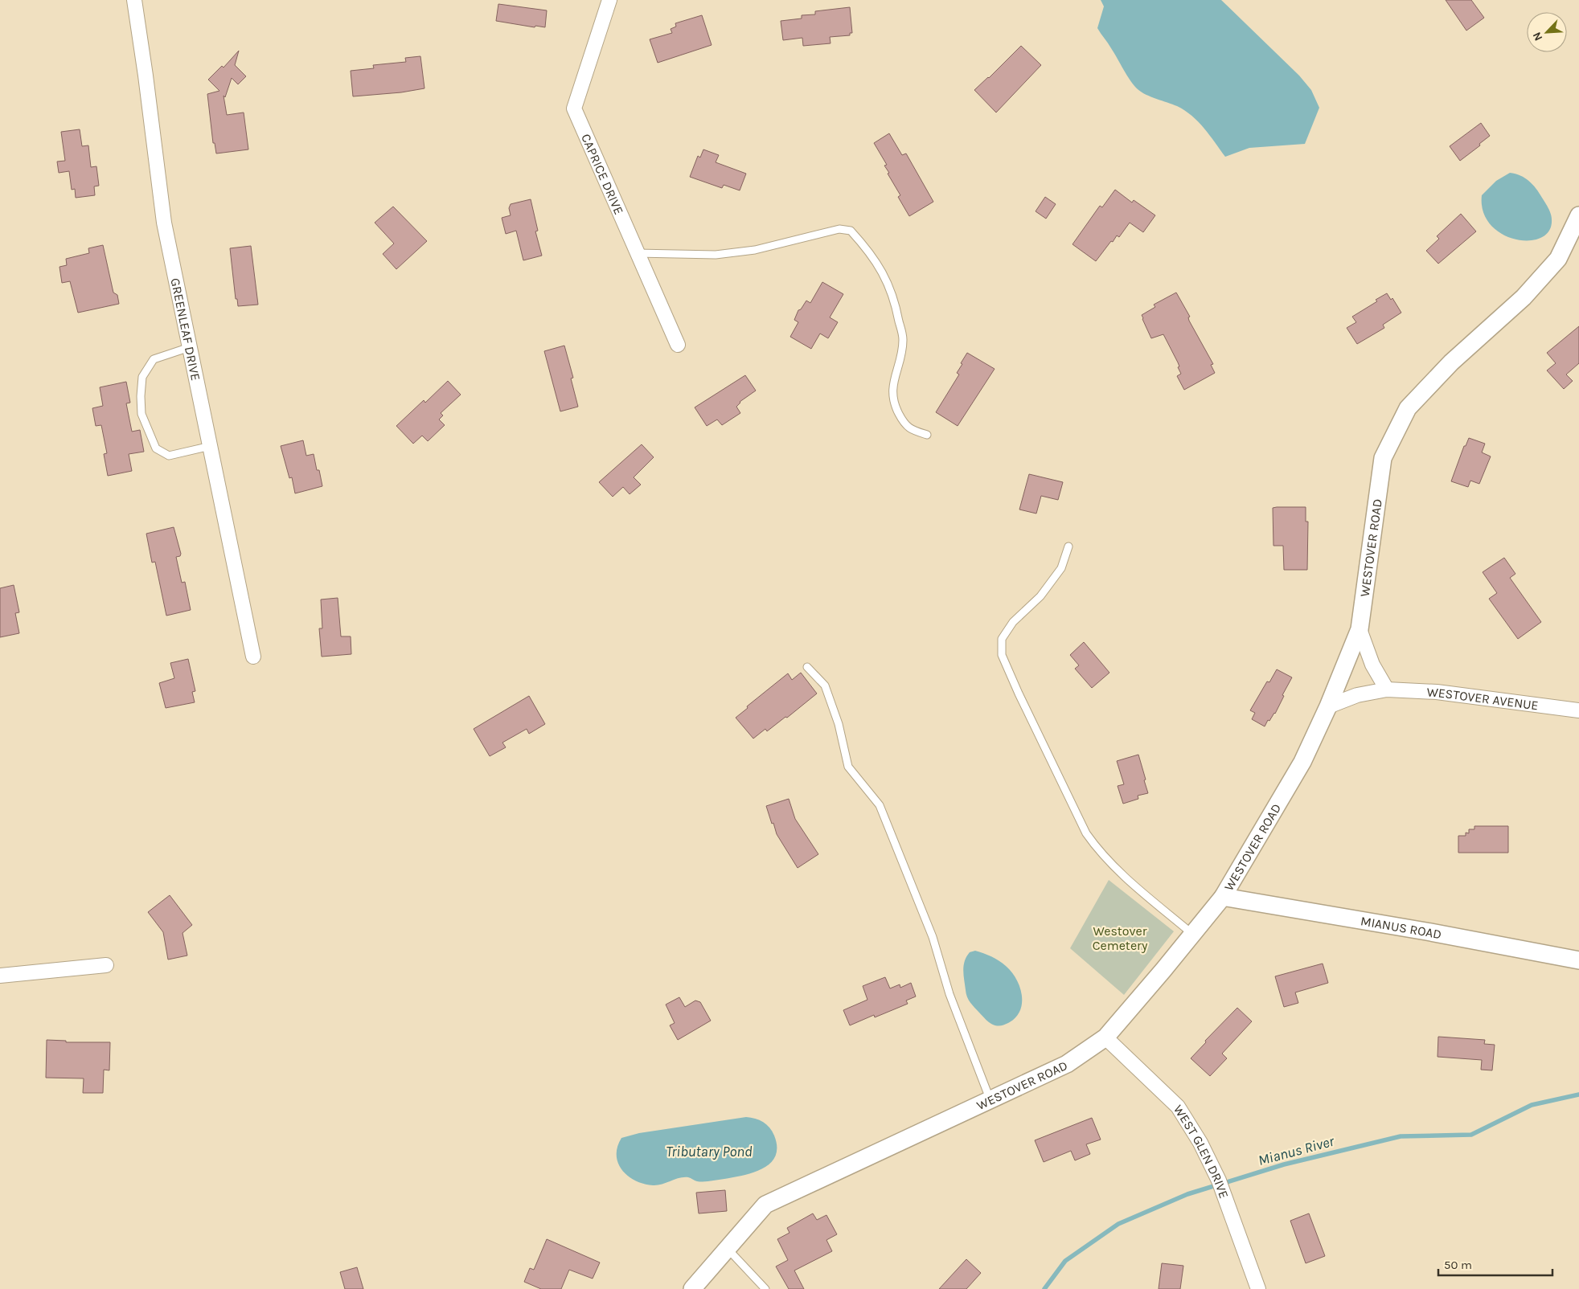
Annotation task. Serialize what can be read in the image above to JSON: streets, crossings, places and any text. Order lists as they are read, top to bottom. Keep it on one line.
{"streets":{"street":["CAPRICE DRIVE","GREENLEAF DRIVE","WESTOVER ROAD","WESTOVER AVENUE","MIANUS ROAD","WEST GLEN DRIVE"]},"crossings":[["WESTOVER ROAD","WESTOVER AVENUE"],["WESTOVER ROAD","MIANUS ROAD"],["WESTOVER ROAD","WEST GLEN DRIVE"]],"water":["Mianus River","Tributary Pond"],"parks":["Westover Cemetery"],"scale_bar":"50 m","north":"bottom left"}
